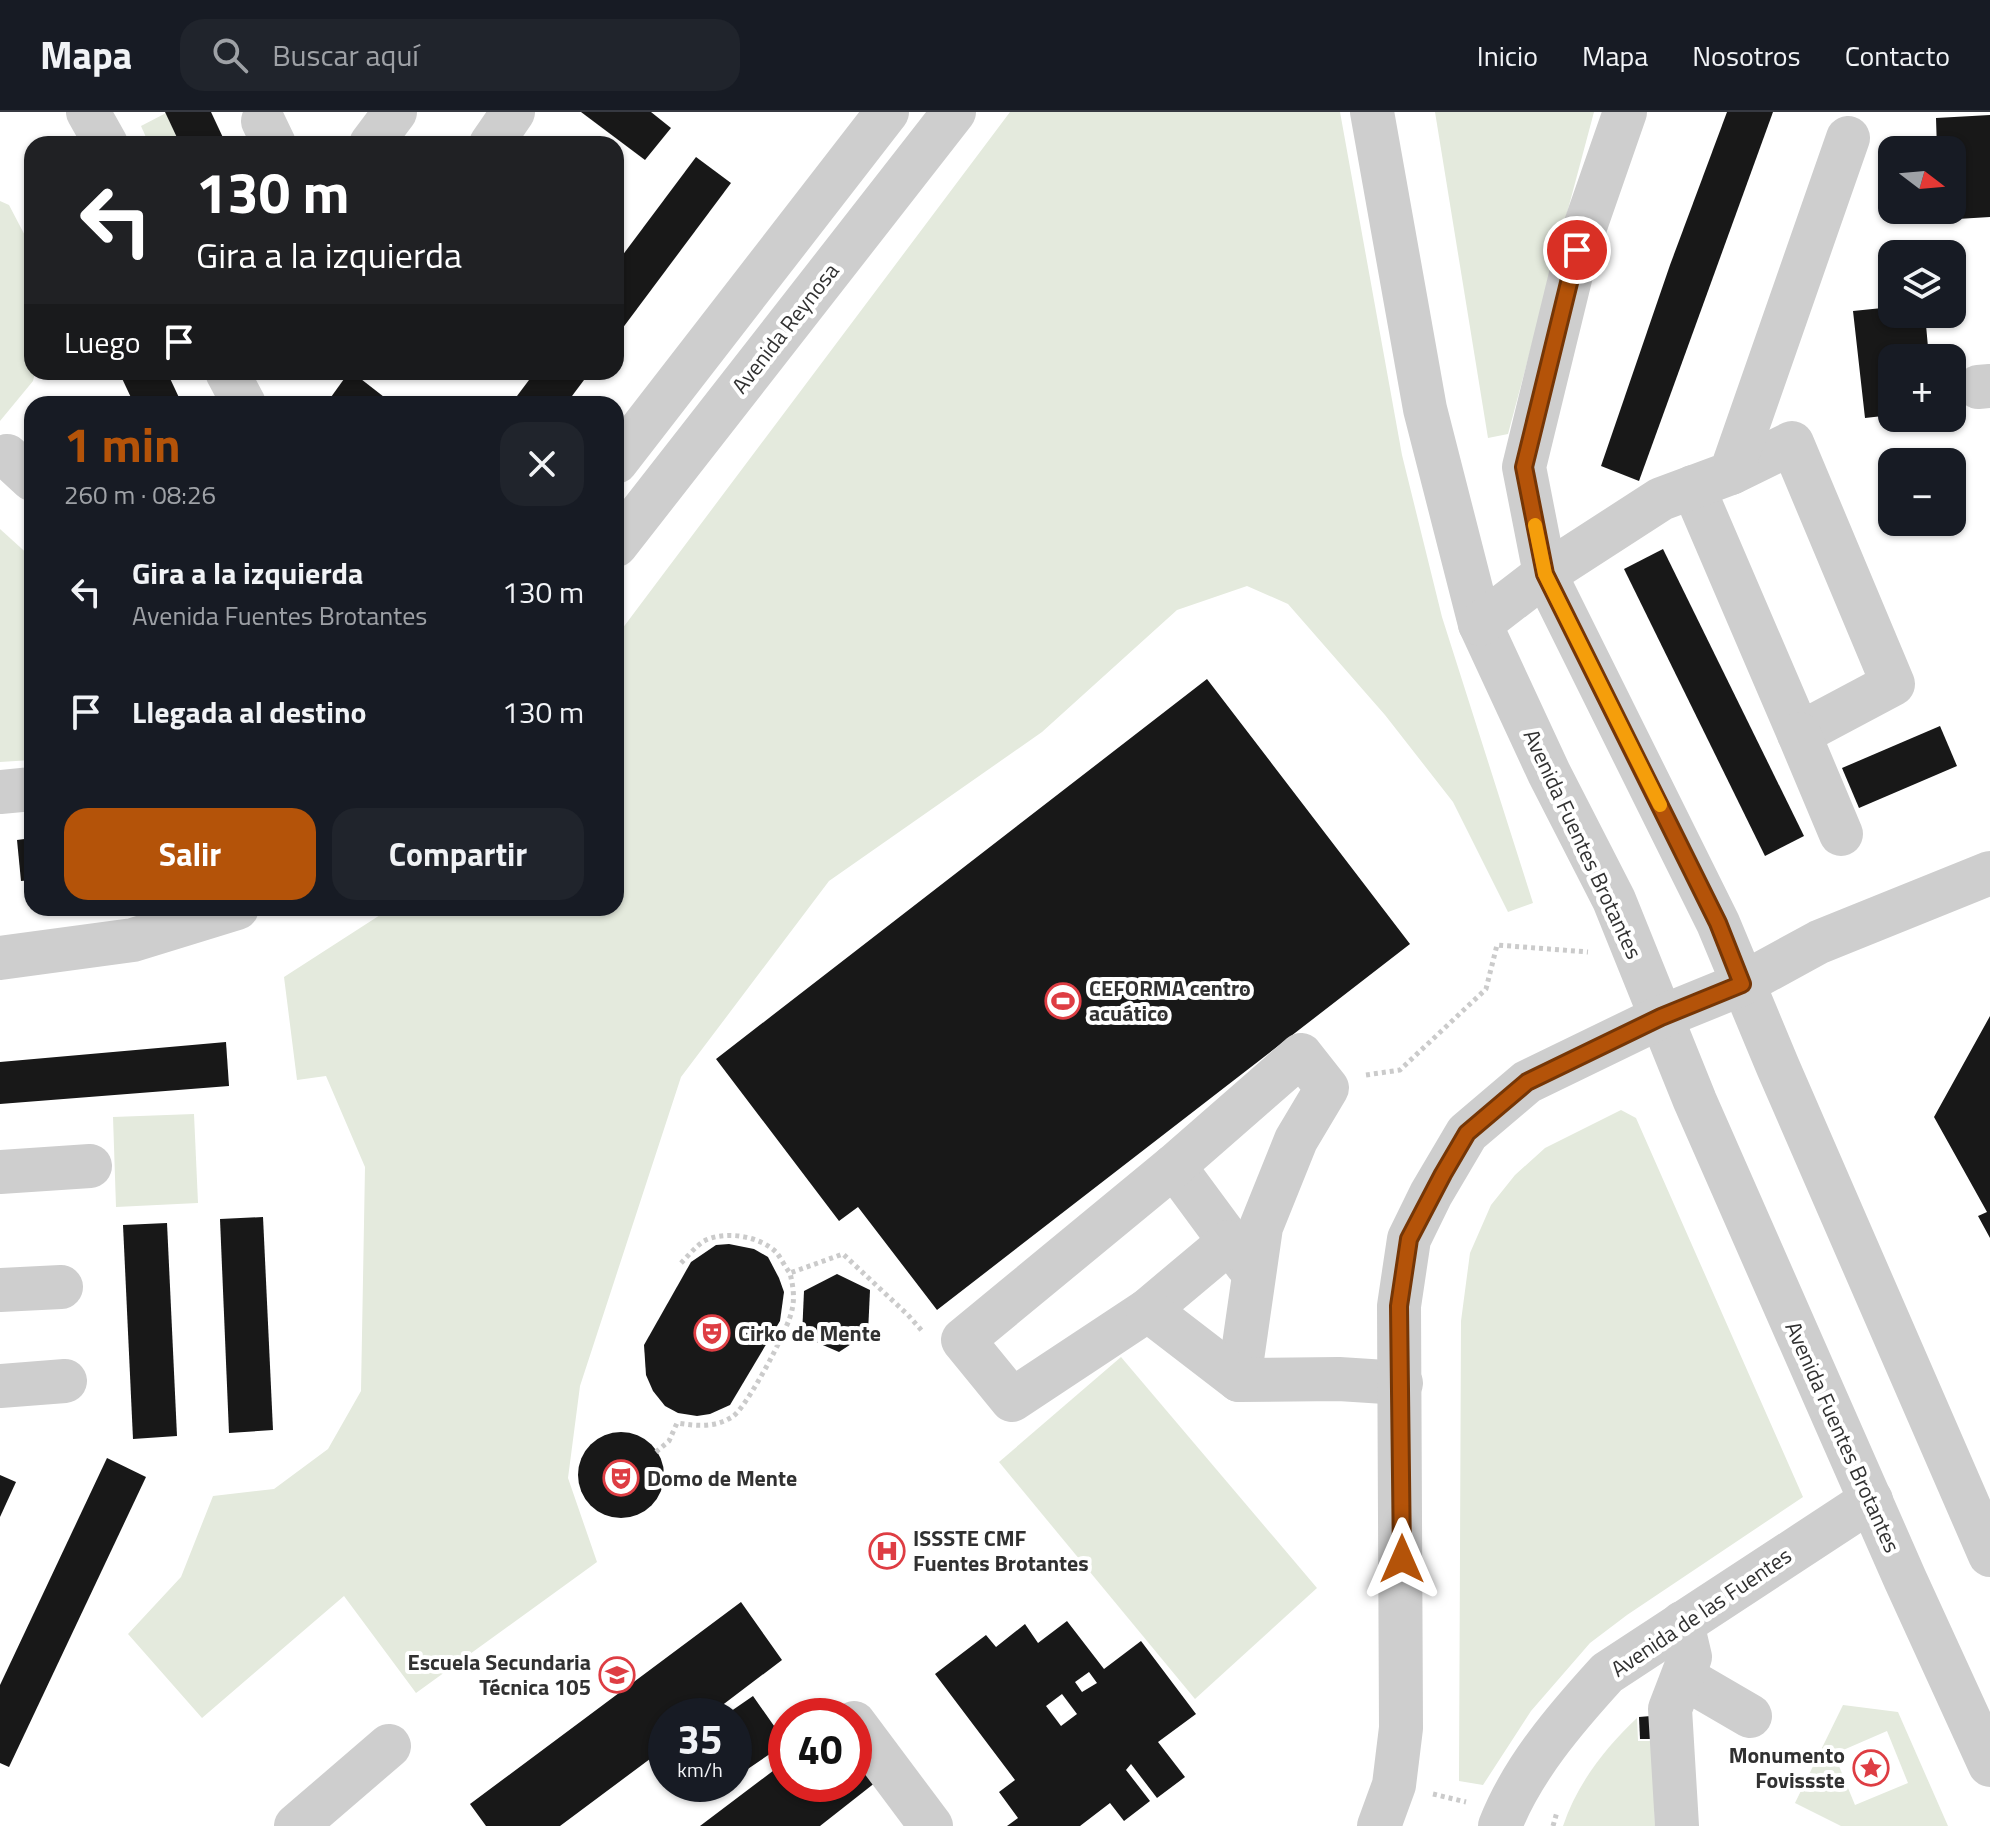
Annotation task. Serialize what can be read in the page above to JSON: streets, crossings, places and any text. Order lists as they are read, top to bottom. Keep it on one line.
{"streets":{"street":["Avenida Reynosa","Avenida Fuentes Brotantes","Avenida de las Fuentes"]},"crossings":[["Avenida Fuentes Brotantes","Avenida de las Fuentes"]],"places":{"sports":["CEFORMA centro acuático"],"theatre":["Cirko de Mente","Domo de Mente"],"hospital":["ISSSTE CMF Fuentes Brotantes"],"school or university":["Escuela Secundaria Técnica 105"],"place":["Monumento Fovissste"]},"north":"right","page":{"header":"Mapa","search":"Buscar aquí","nav":["Inicio","Mapa","Nosotros","Contacto"],"map_buttons":["+","−"],"turn":["130 m","Gira a la izquierda"],"then":"Luego","heading":["1 min","260 m · 08:26"],"list":[{"name":"Gira a la izquierda","note":"Avenida Fuentes Brotantes","value":"130 m"},{"name":"Llegada al destino","value":"130 m"}],"buttons":["Salir","Compartir"],"speed":"35 km/h","limit":"40"}}
